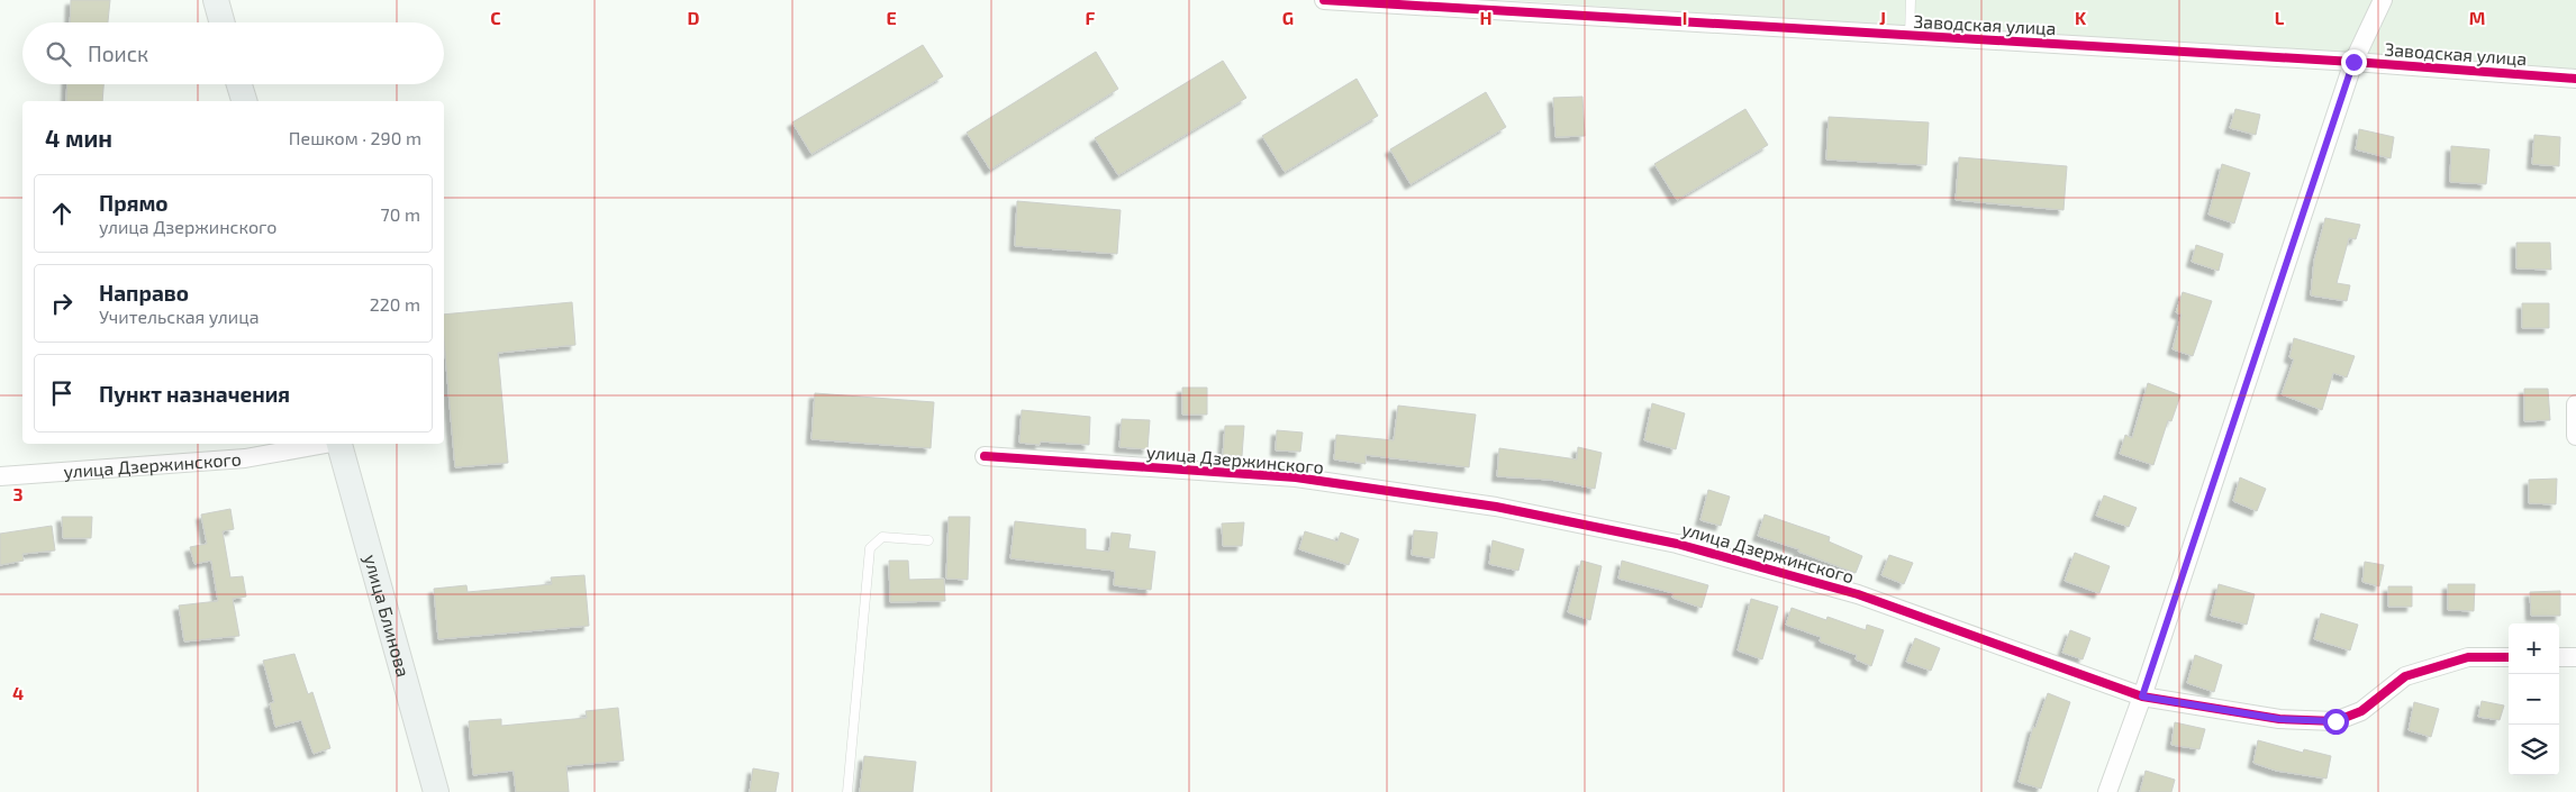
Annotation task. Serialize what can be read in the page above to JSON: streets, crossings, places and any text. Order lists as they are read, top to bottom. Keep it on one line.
{"streets":{"main road":["улица Блинова"],"street":["Заводская улица","улица Дзержинского"]},"page":{"search":"Поиск","heading":["4 мин","Пешком · 290 m"],"list":[["Прямо","улица Дзержинского","70 m"],["Направо","Учительская улица","220 m"],"Пункт назначения"],"map_buttons":["+","−"]},"grid":{"columns":["C","D","E","F","G","H","I","J","K","L","M"],"rows":["3","4"]}}
